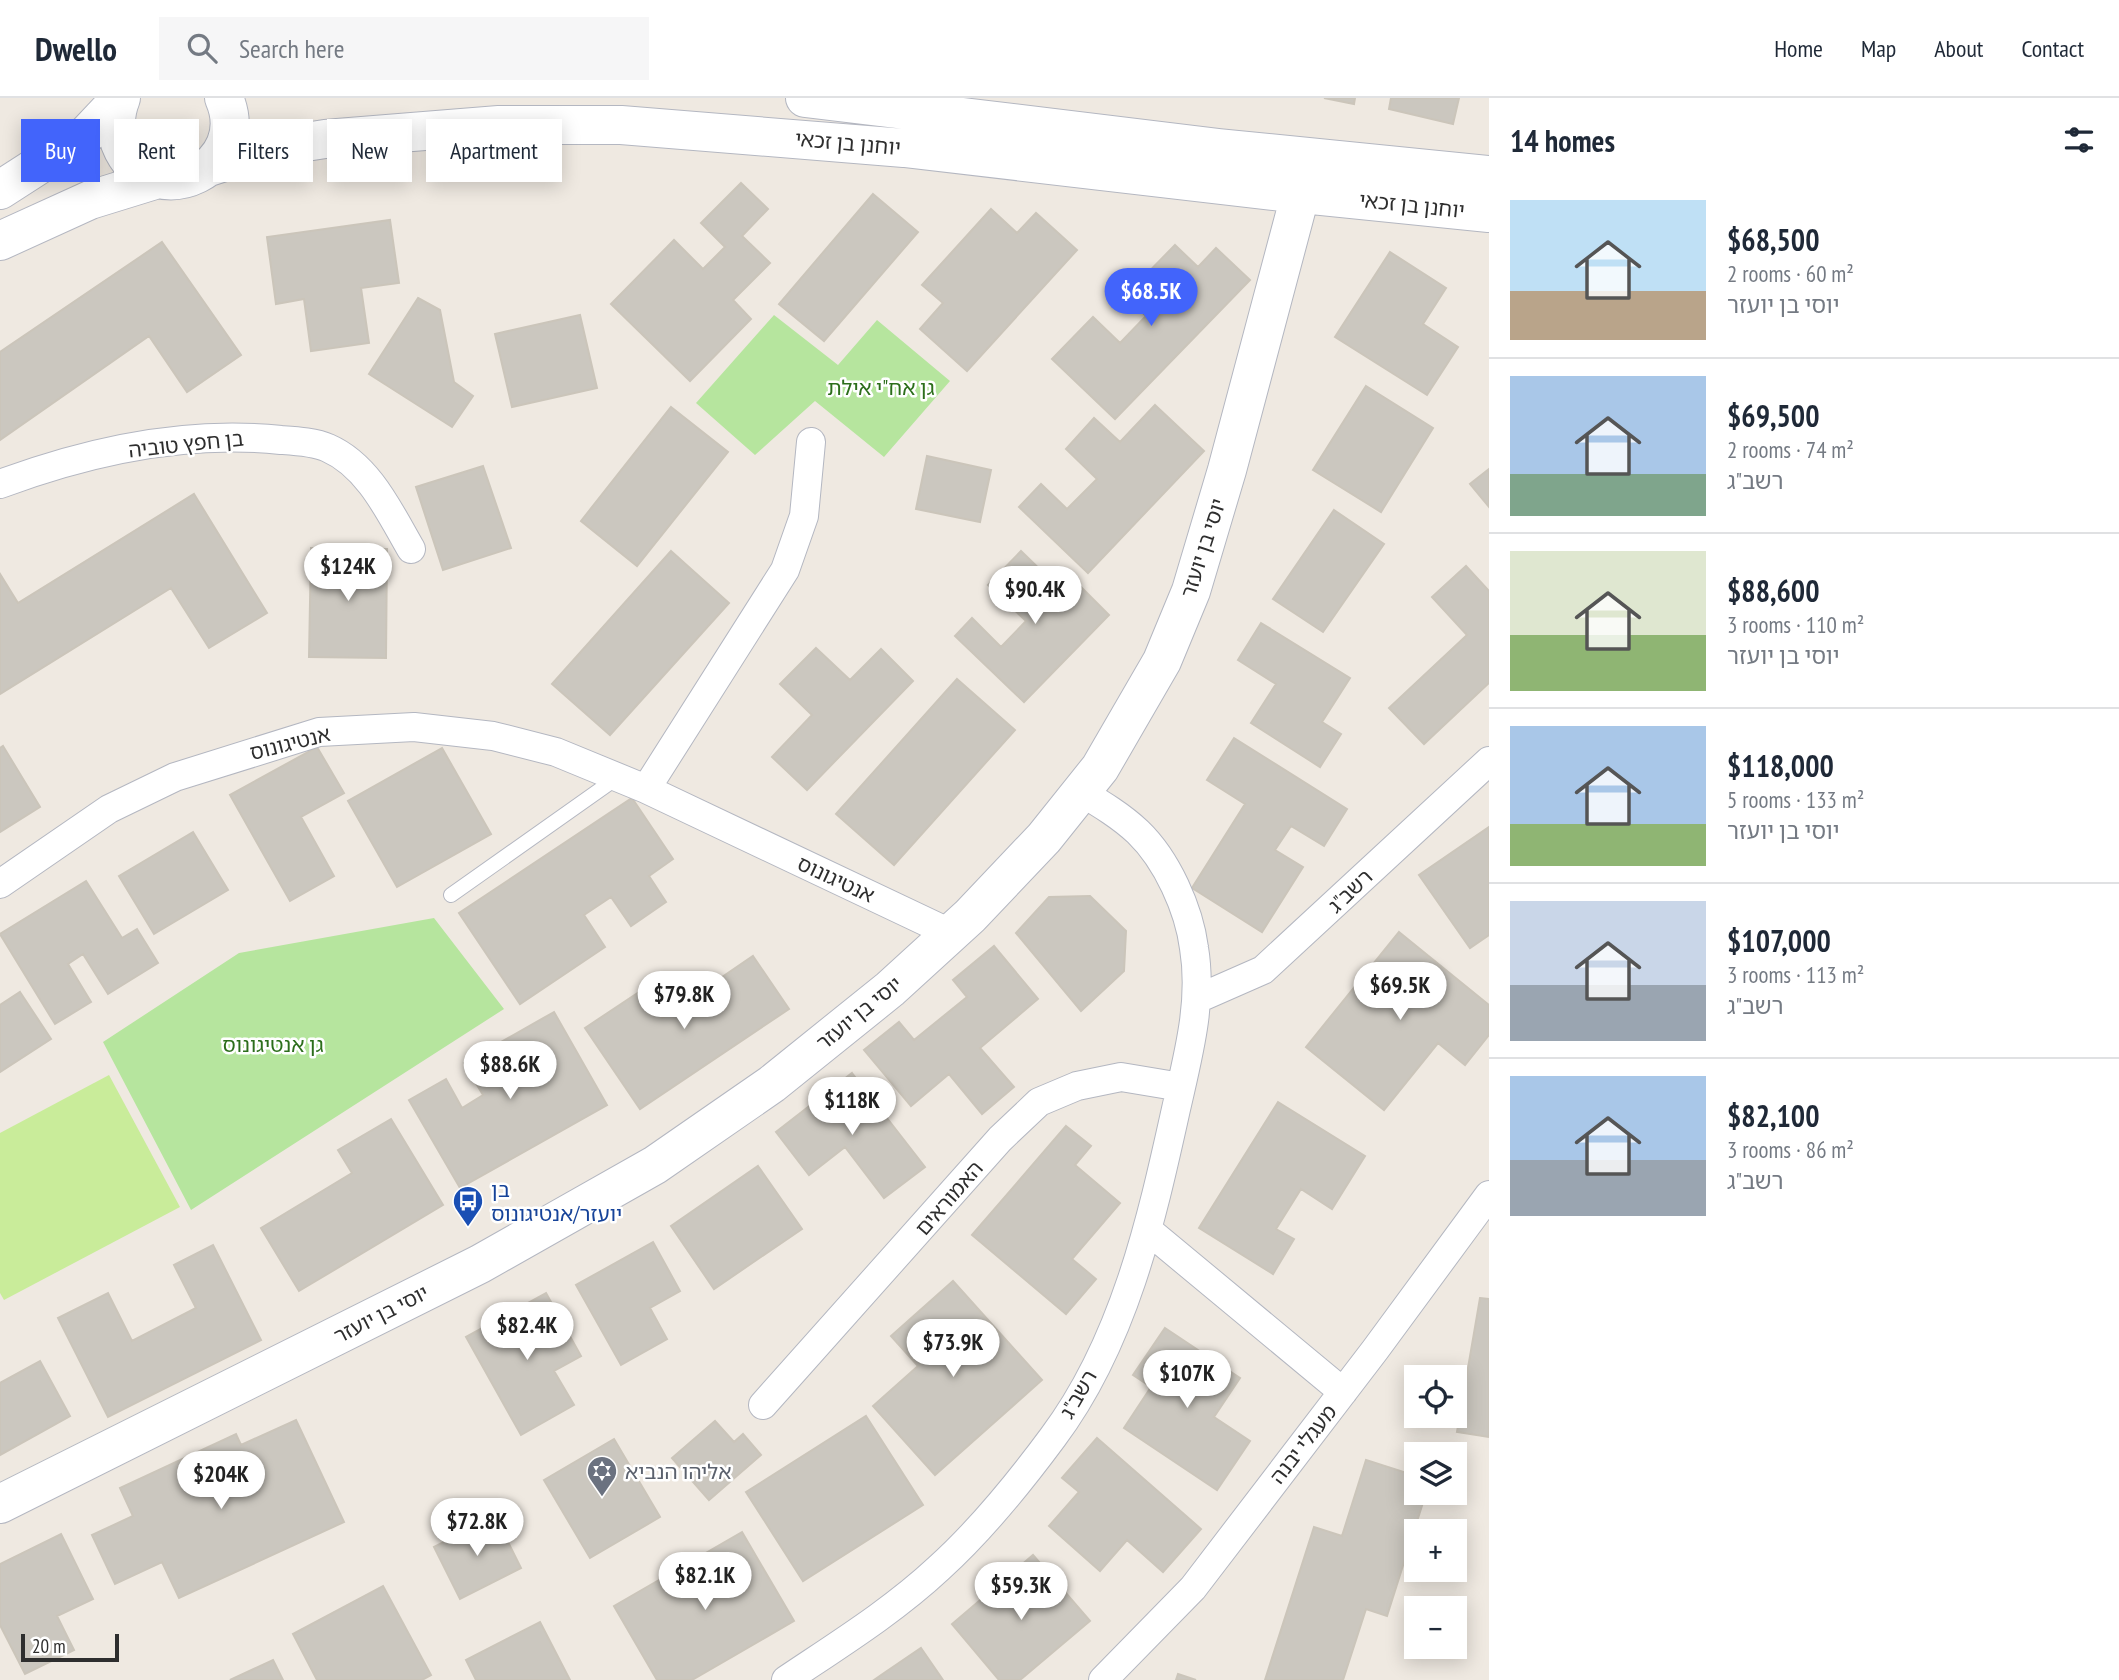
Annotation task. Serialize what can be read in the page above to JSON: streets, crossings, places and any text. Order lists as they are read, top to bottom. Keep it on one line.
{"streets":{"street":["יוחנן בן זכאי","בן חפץ טוביה","יוסי בן יועזר","אנטיגונוס","רשב\"ג","האמוראים","מעגלי יבנה"]},"crossings":[["יוחנן בן זכאי","יוסי בן יועזר"],["יוסי בן יועזר","אנטיגונוס"],["יוסי בן יועזר","רשב\"ג"],["רשב\"ג","האמוראים"]],"parks":["גן אח\"י אילת","גן אנטיגונוס"],"places":{"bus stop":["בן יועזר/אנטיגונוס"],"synagogue":["אליהו הנביא"]},"scale_bar":"20 m","page":{"header":"Dwello","search":"Search here","nav":["Home","Map","About","Contact"],"heading":"14 homes","chip":["Buy","Rent","Filters","New","Apartment"],"list":[{"name":"$68,500","note":"2 rooms · 60 m² · יוסי בן יועזר"},{"name":"$69,500","note":"2 rooms · 74 m² · רשב\"ג"},{"name":"$88,600","note":"3 rooms · 110 m² · יוסי בן יועזר"},{"name":"$118,000","note":"5 rooms · 133 m² · יוסי בן יועזר"},{"name":"$107,000","note":"3 rooms · 113 m² · רשב\"ג"},{"name":"$82,100","note":"3 rooms · 86 m² · רשב\"ג"}],"price":["$68.5K","$124K","$90.4K","$69.5K","$79.8K","$88.6K","$118K","$82.4K","$73.9K","$107K","$204K","$72.8K","$82.1K","$59.3K"],"map_buttons":["+","−"],"scale":"20 m"}}
